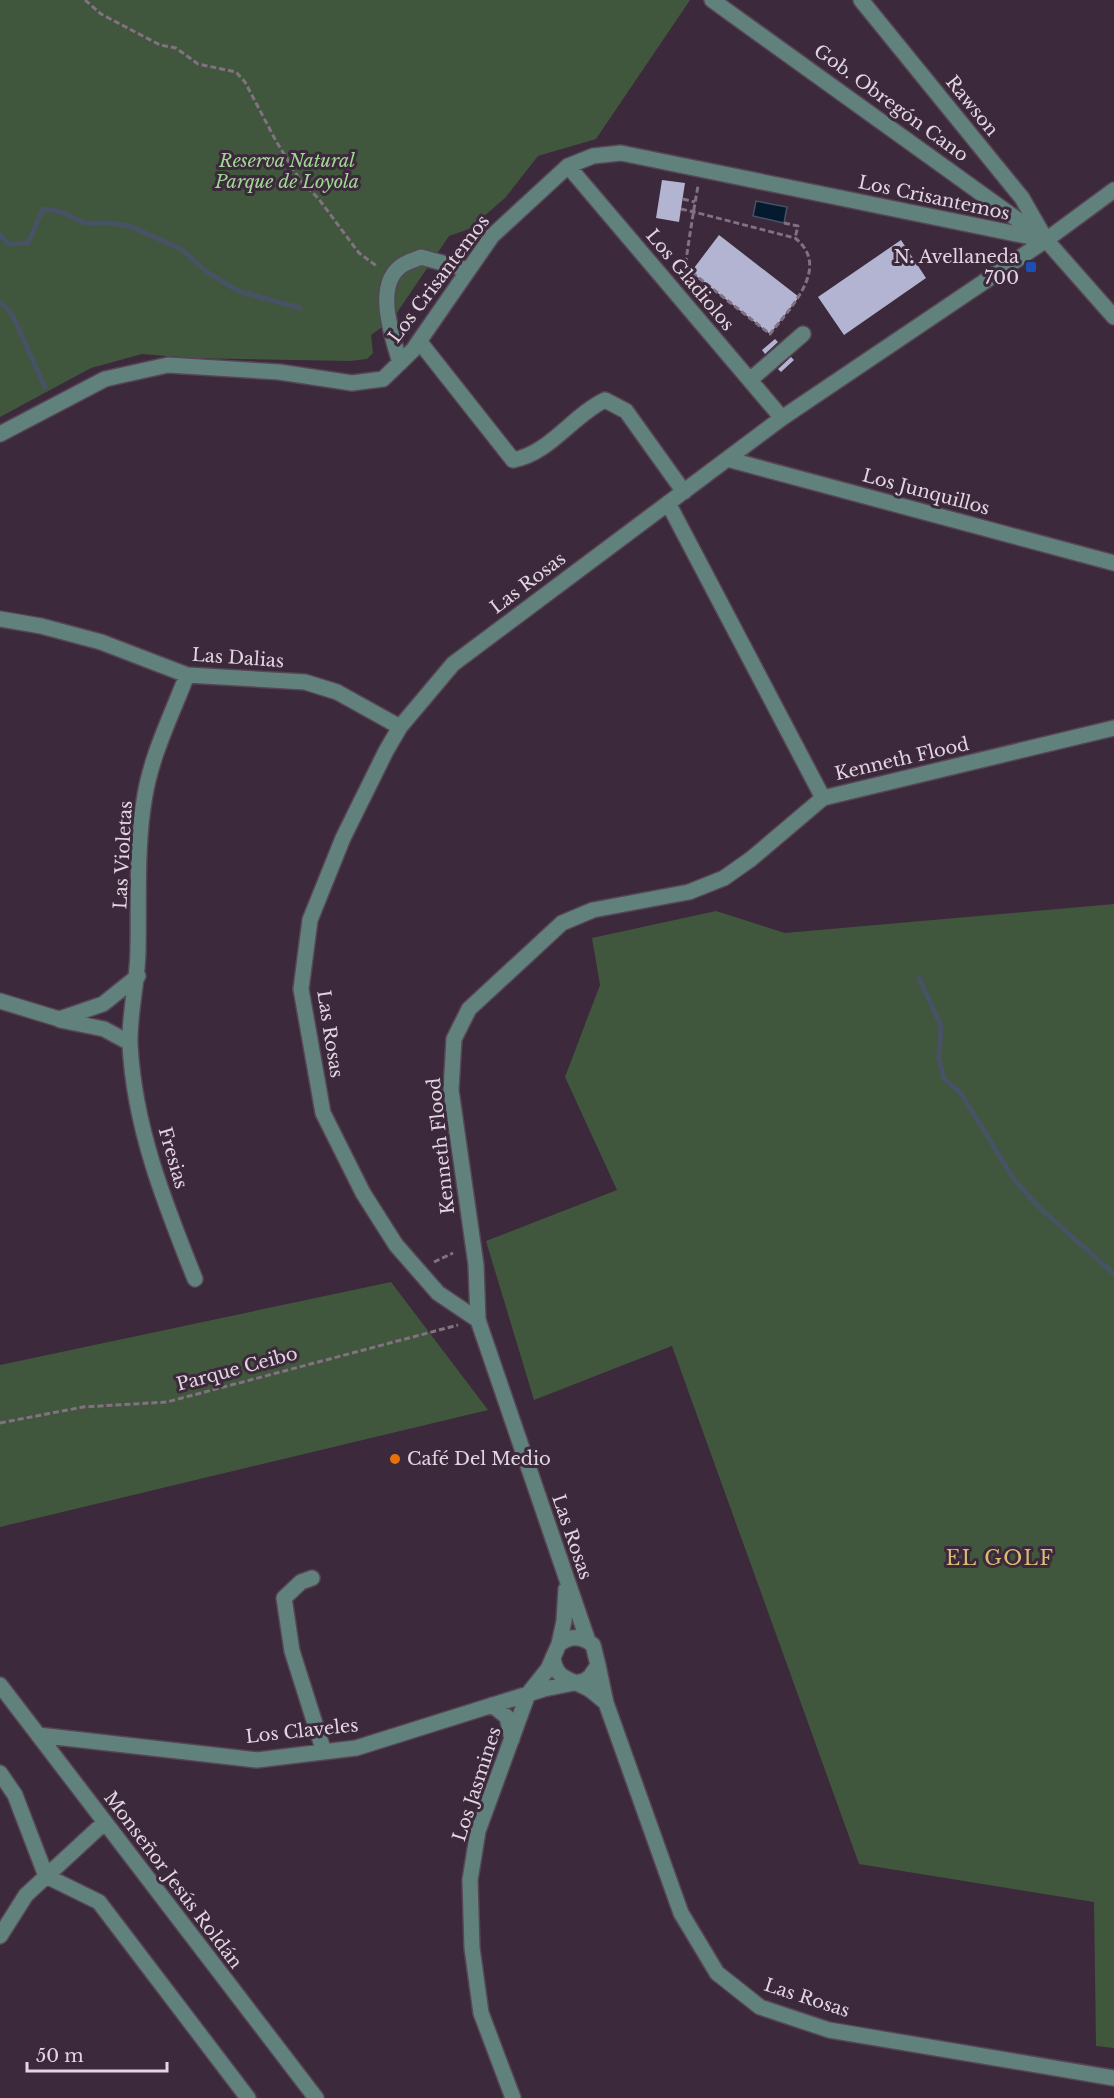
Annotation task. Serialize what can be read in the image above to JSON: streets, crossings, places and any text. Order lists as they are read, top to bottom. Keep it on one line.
{"streets":{"street":["Gob. Obregón Cano","Rawson","Los Crisantemos","Los Gladiolos","Los Junquillos","Las Rosas","Las Dalias","Kenneth Flood","Las Violetas","Fresias","Los Claveles","Los Jasmines","Monseñor Jesús Roldán"],"path":["Parque Ceibo"]},"crossings":[["Gob. Obregón Cano","Rawson"],["Gob. Obregón Cano","Los Crisantemos"],["Gob. Obregón Cano","Las Rosas"],["Rawson","Los Crisantemos"],["Rawson","Las Rosas"],["Los Crisantemos","Los Gladiolos"],["Los Crisantemos","Las Rosas"],["Los Gladiolos","Las Rosas"],["Los Junquillos","Las Rosas"],["Las Rosas","Las Dalias"],["Las Rosas","Kenneth Flood"],["Las Rosas","Parque Ceibo"],["Las Rosas","Los Claveles"],["Las Rosas","Los Jasmines"],["Las Dalias","Las Violetas"],["Kenneth Flood","Parque Ceibo"],["Las Violetas","Fresias"],["Los Claveles","Los Jasmines"],["Los Claveles","Monseñor Jesús Roldán"]],"districts":["EL GOLF"],"parks":["Reserva Natural Parque de Loyola"],"places":{"transit":["N. Avellaneda 700"],"other":["Café Del Medio"]},"scale_bar":"50 m"}
